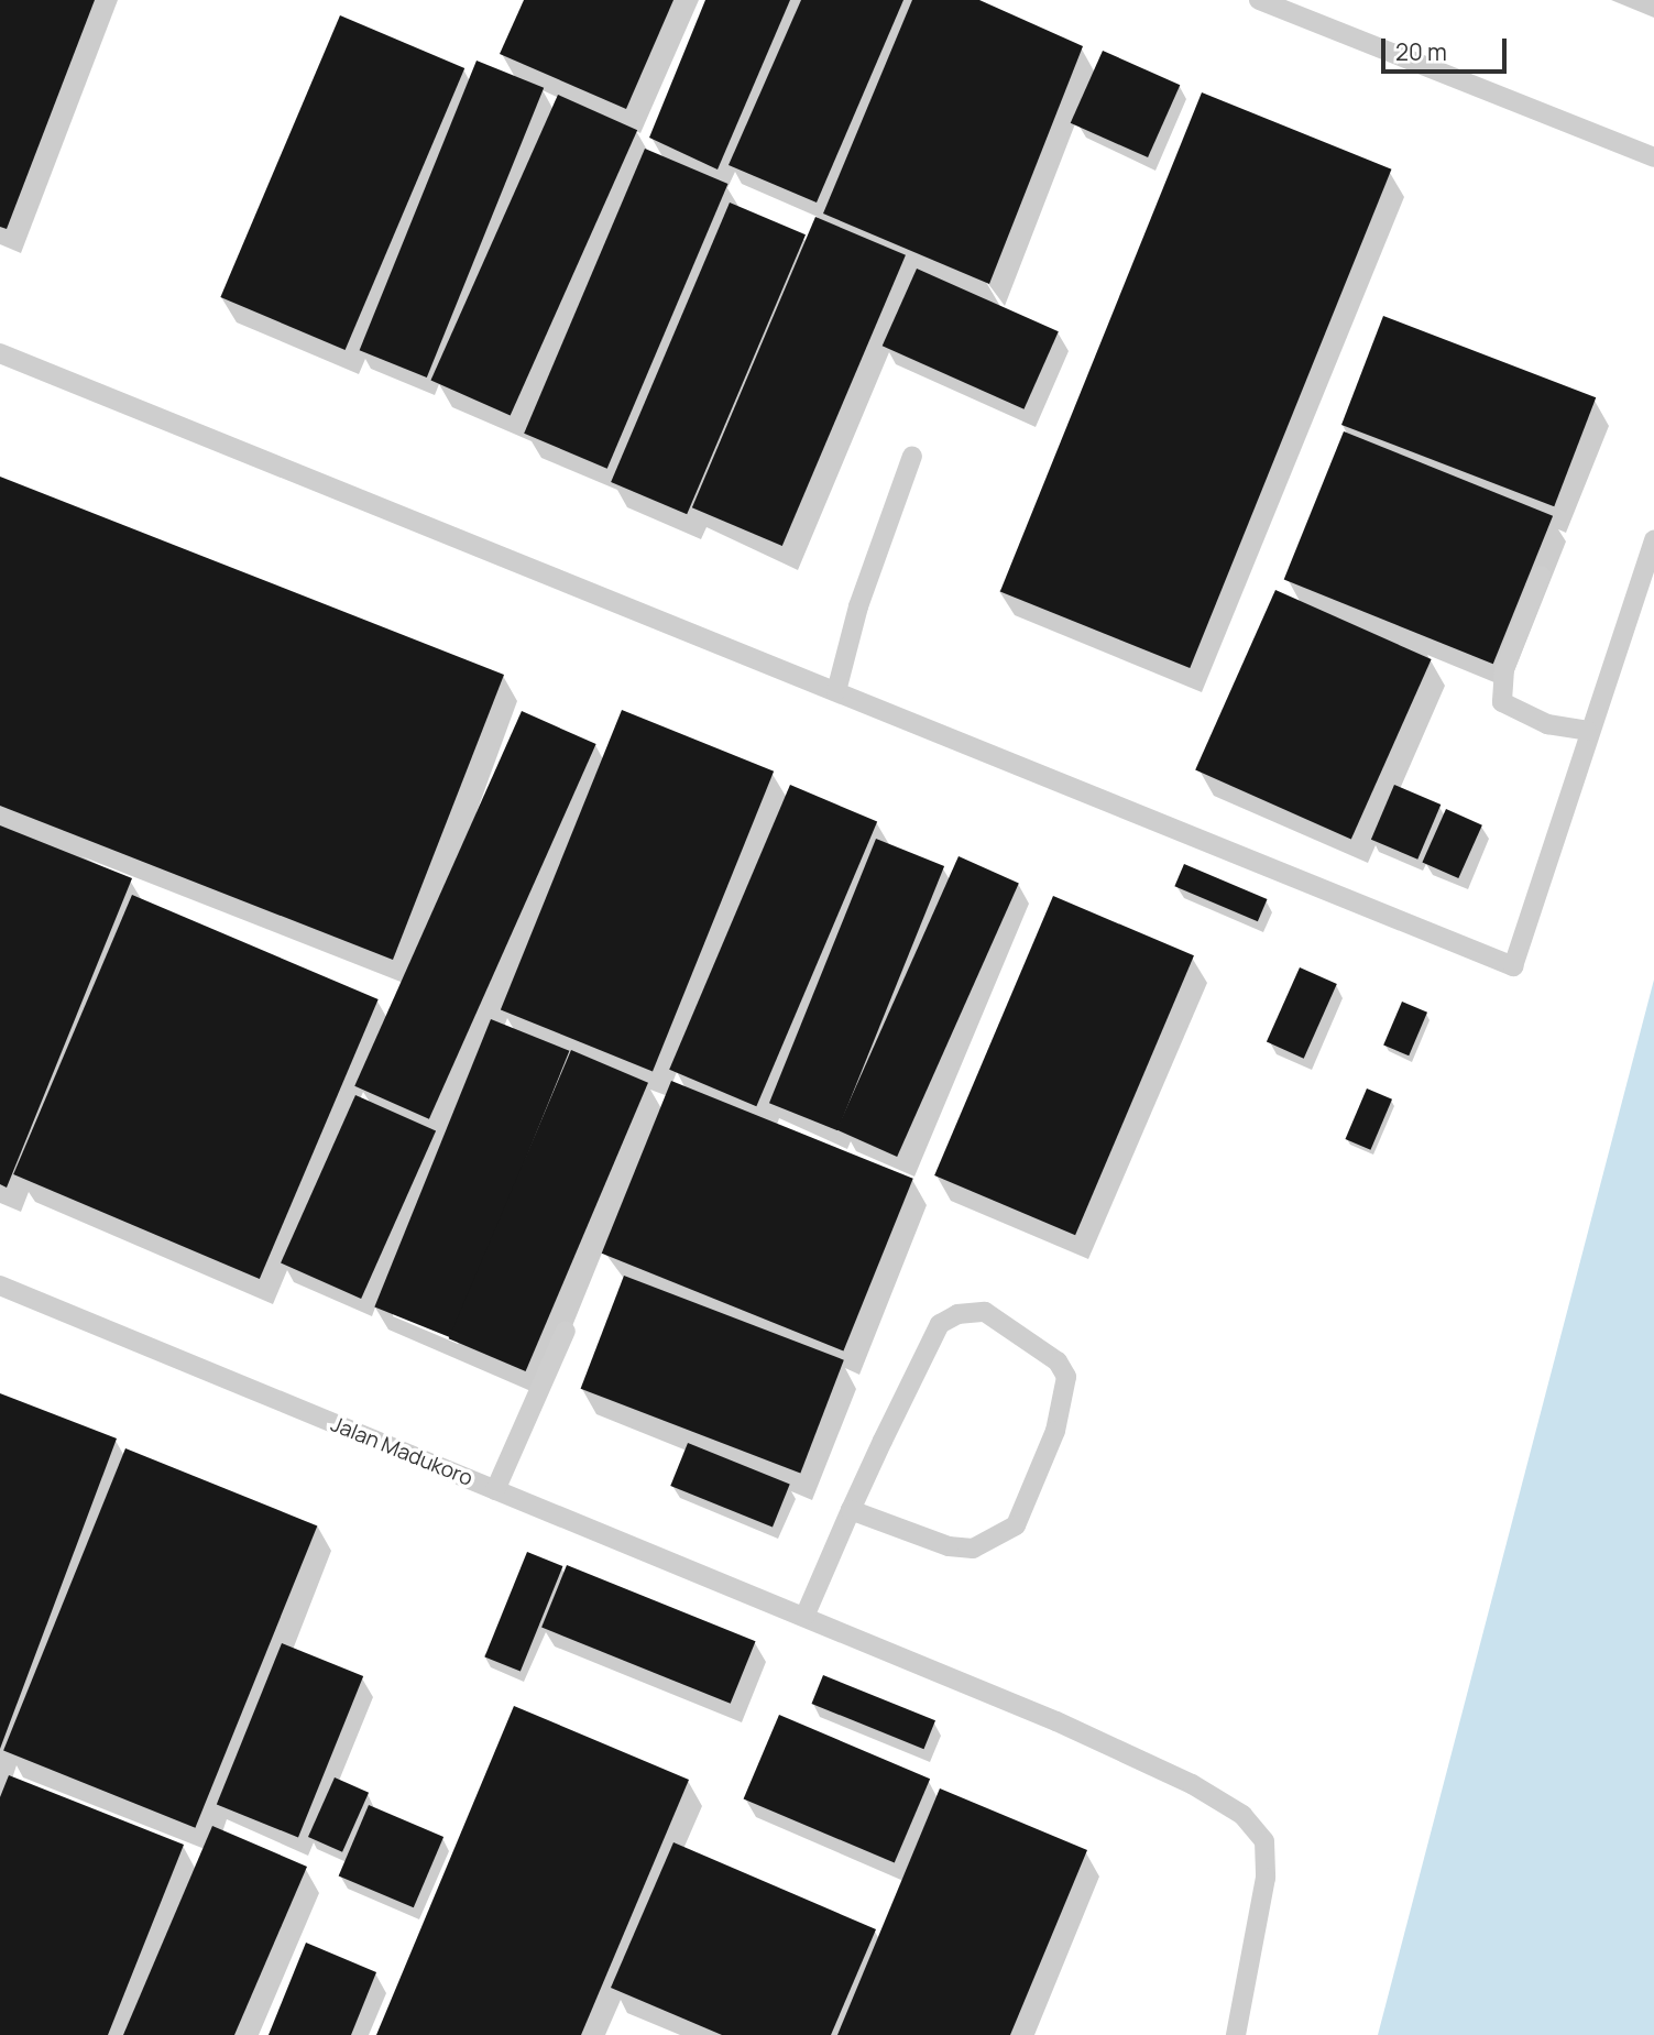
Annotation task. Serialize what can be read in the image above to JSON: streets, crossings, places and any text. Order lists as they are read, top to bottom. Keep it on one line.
{"streets":{"lane":["Jalan Madukoro"]},"scale_bar":"20 m"}
